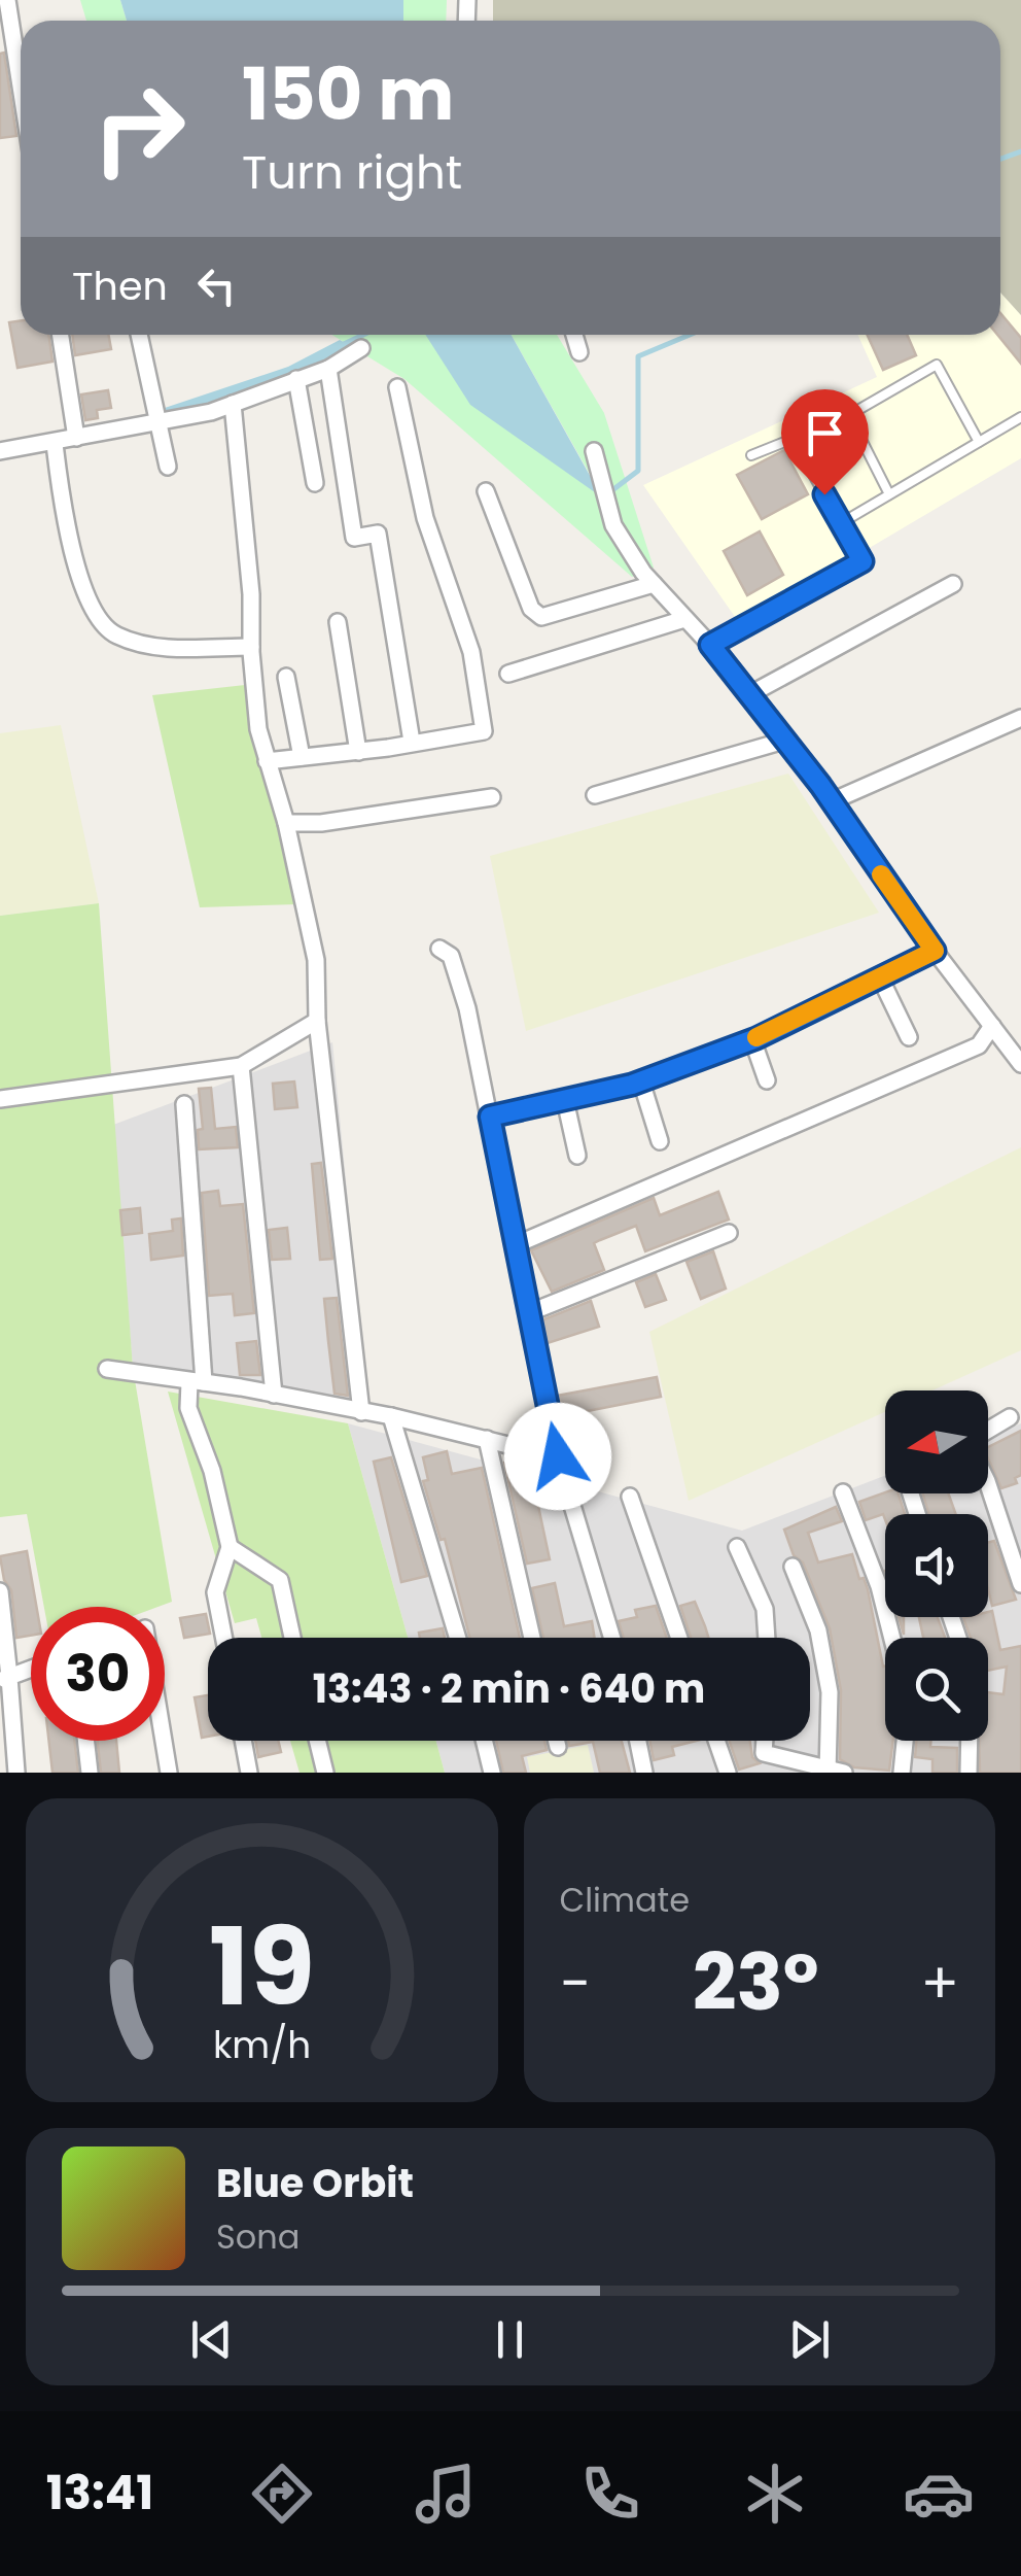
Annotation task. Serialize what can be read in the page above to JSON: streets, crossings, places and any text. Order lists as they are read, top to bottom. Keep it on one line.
{"north":"left","page":{"turn":["150 m","Turn right"],"then":"Then","limit":"30","trip":"13:43 · 2 min · 640 m","tile":"Climate","heat":["−","23°","+"],"song":["Blue Orbit","Sona"],"tabs":"13:41","gauge":["19","km/h"]}}
